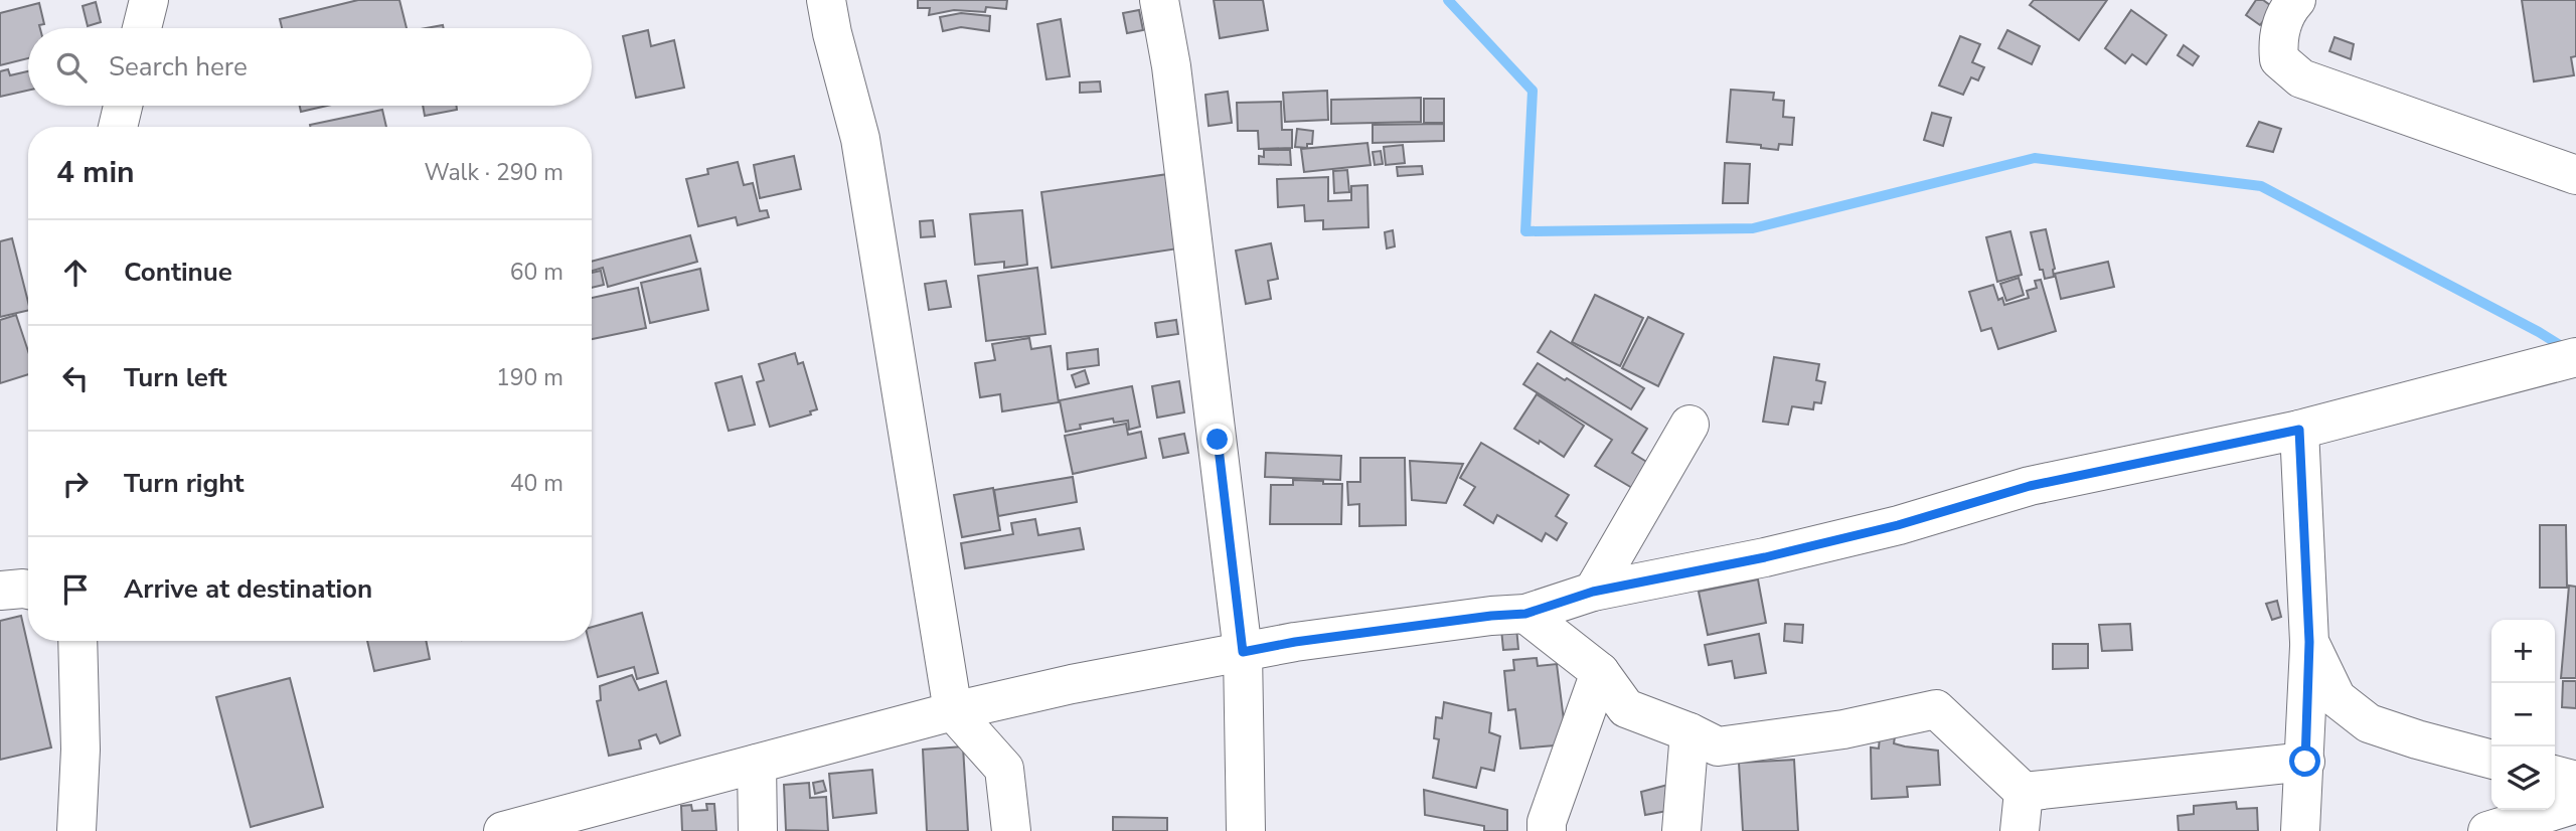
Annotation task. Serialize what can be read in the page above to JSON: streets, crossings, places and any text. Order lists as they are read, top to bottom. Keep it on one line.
{"page":{"search":"Search here","heading":["4 min","Walk · 290 m"],"list":[["Continue","60 m"],["Turn left","190 m"],["Turn right","40 m"],"Arrive at destination"],"map_buttons":["+","−"]}}
